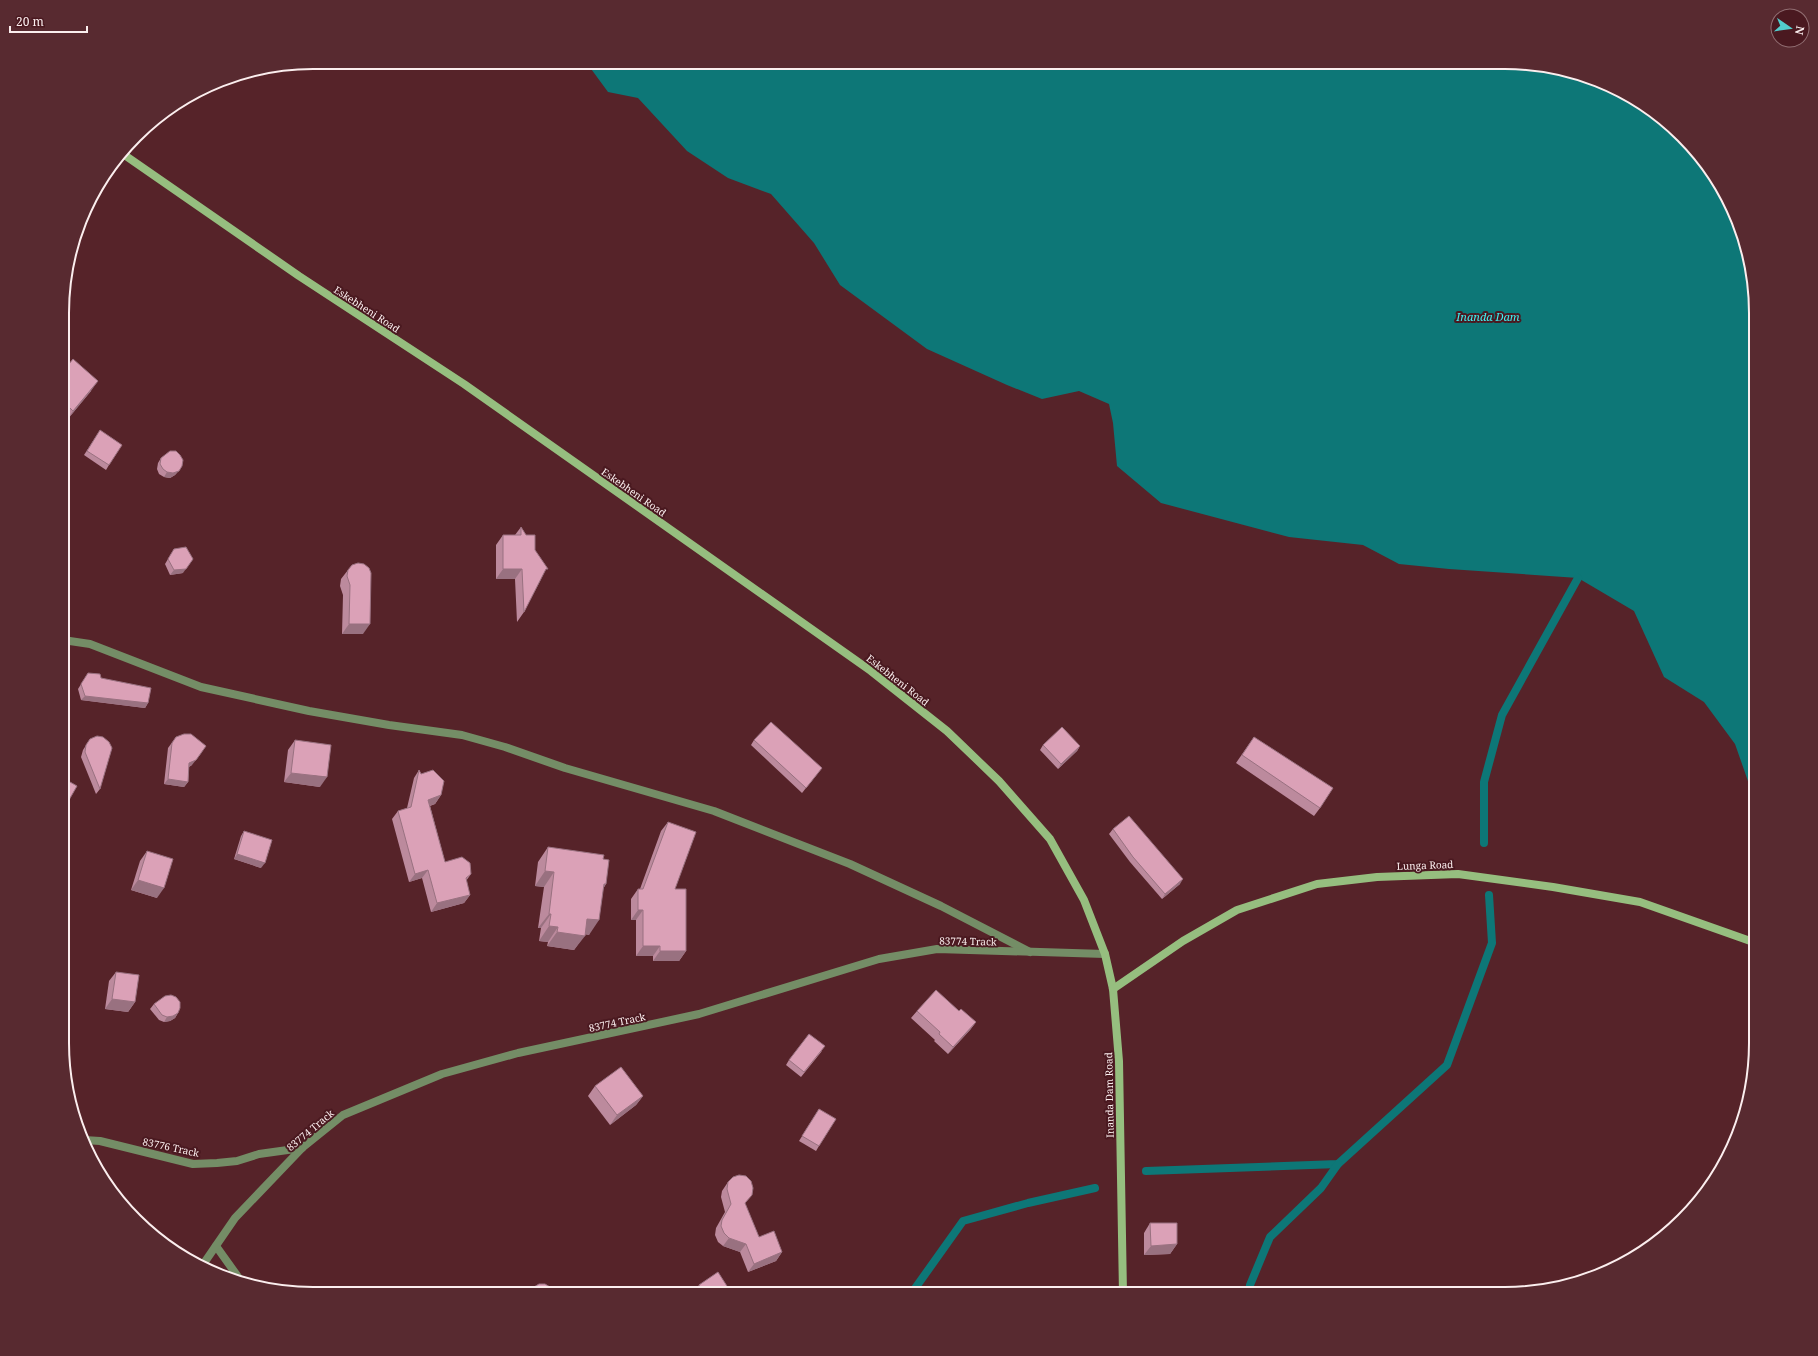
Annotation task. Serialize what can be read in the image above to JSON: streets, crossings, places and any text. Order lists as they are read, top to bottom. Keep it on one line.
{"streets":{"street":["Eskebheni Road","Lunga Road","83774 Track","Inanda Dam Road","83776 Track"]},"crossings":[["Eskebheni Road","Inanda Dam Road"],["Lunga Road","Inanda Dam Road"],["83774 Track","Inanda Dam Road"],["83774 Track","83776 Track"]],"water":["Inanda Dam"],"scale_bar":"20 m","north":"right"}
